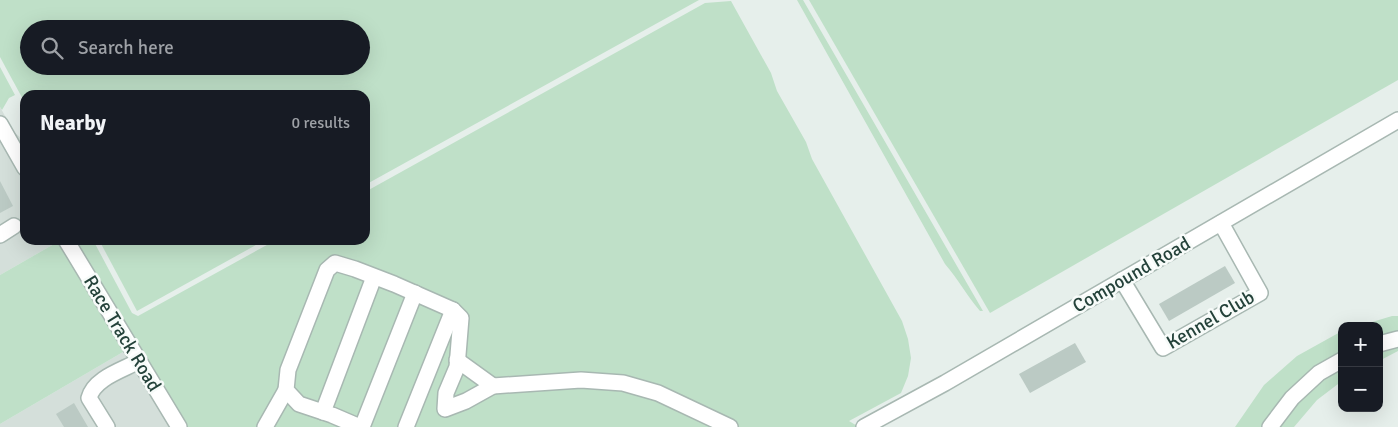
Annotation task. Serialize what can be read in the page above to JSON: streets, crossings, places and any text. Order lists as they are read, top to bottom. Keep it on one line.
{"streets":{"street":["Compound Road","Kennel Club","Race Track Road"]},"crossings":[["Compound Road","Kennel Club"]],"page":{"search":"Search here","heading":["Nearby","0 results"],"map_buttons":["+","−"]}}
